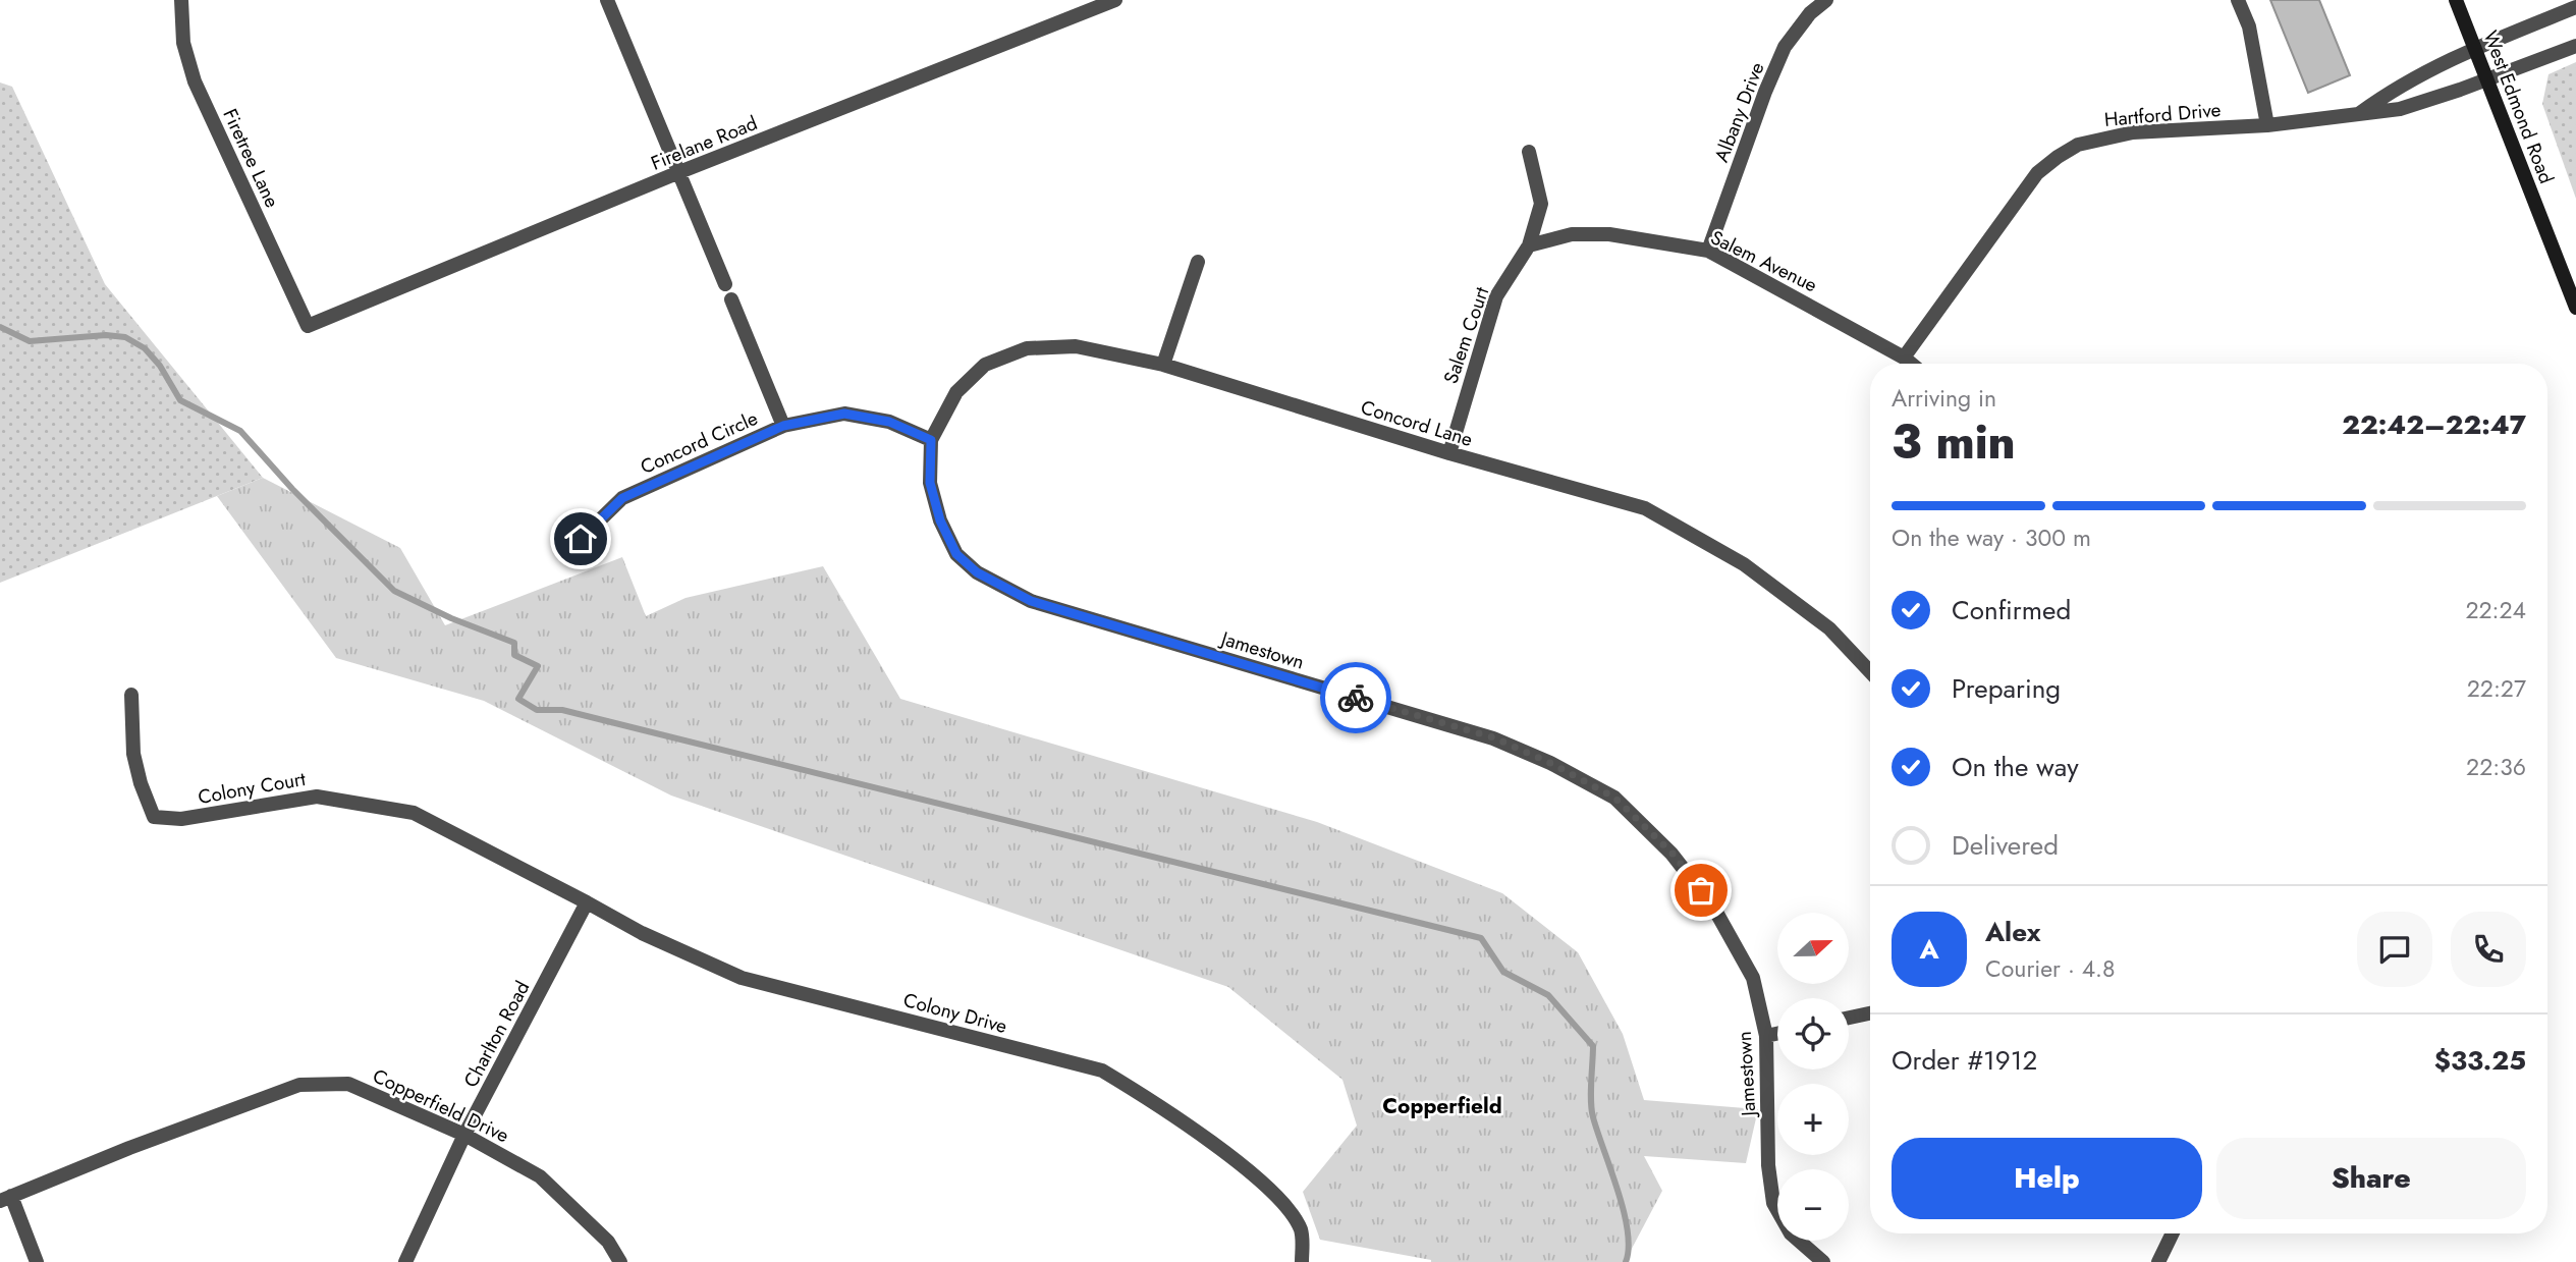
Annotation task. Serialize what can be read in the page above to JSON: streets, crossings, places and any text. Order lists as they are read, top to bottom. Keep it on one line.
{"streets":{"main road":["West Edmond Road"],"street":["Albany Drive","Hartford Drive","Firelane Road","Firetree Lane","Salem Avenue","Salem Court","Concord Lane","Concord Circle","Jamestown","Colony Court","Colony Drive","Charlton Road","Copperfield Drive"]},"crossings":[["West Edmond Road","Hartford Drive"],["Albany Drive","Salem Avenue"],["Hartford Drive","Salem Avenue"],["Firelane Road","Firetree Lane"],["Salem Avenue","Salem Court"],["Salem Court","Concord Lane"],["Concord Lane","Concord Circle"],["Concord Lane","Jamestown"],["Concord Circle","Jamestown"],["Colony Court","Colony Drive"],["Colony Court","Charlton Road"],["Colony Drive","Charlton Road"],["Charlton Road","Copperfield Drive"]],"districts":["Copperfield"],"north":"right","page":{"heading":["3 min","Arriving in","22:42–22:47"],"panel":["Alex","Courier · 4.8","Order #1912","$33.25"],"bar":"On the way · 300 m","list":[["Confirmed","22:24"],["Preparing","22:27"],["On the way","22:36"],"Delivered"],"round":"A","map_buttons":["+","−"],"buttons":["Help","Share"]}}
